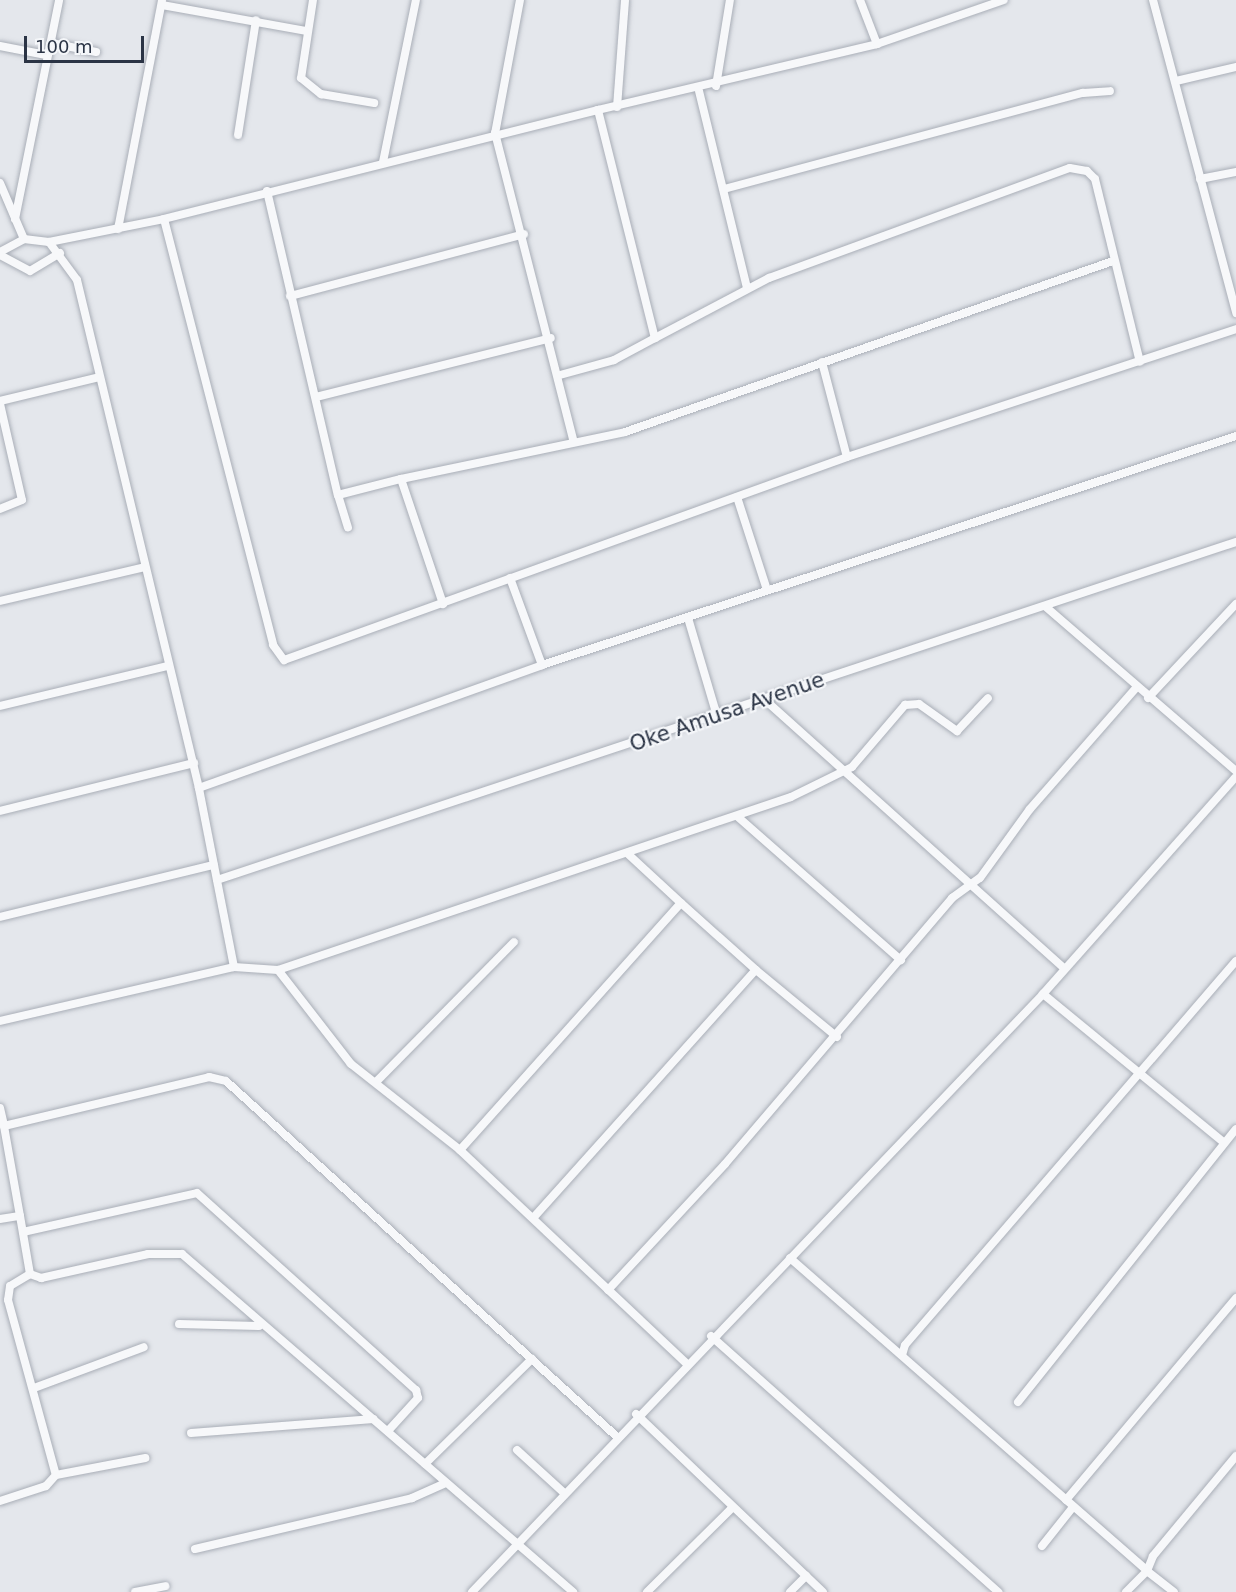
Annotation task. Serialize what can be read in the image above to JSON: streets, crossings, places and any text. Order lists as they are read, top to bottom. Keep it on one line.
{"streets":{"street":["Oke Amusa Avenue"]},"scale_bar":"100 m"}
